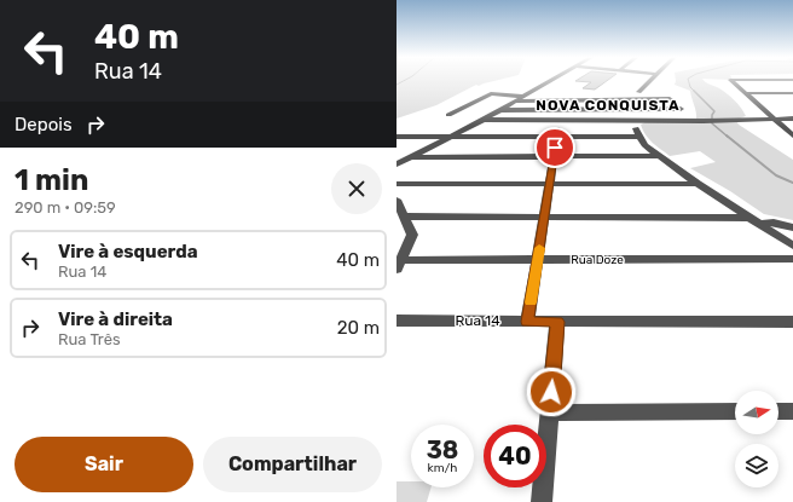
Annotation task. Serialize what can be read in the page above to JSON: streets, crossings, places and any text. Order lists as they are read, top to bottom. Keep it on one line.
{"streets":{"street":["Rua Doze","Rua 14"]},"districts":["NOVA CONQUISTA"],"north":"right","page":{"turn":["40 m","Rua 14"],"then":"Depois","heading":["1 min","290 m · 09:59"],"list":[{"name":"Vire à esquerda","note":"Rua 14","value":"40 m"},{"name":"Vire à direita","note":"Rua Três","value":"20 m"}],"speed":"38 km/h","limit":"40","buttons":["Sair","Compartilhar"]}}
